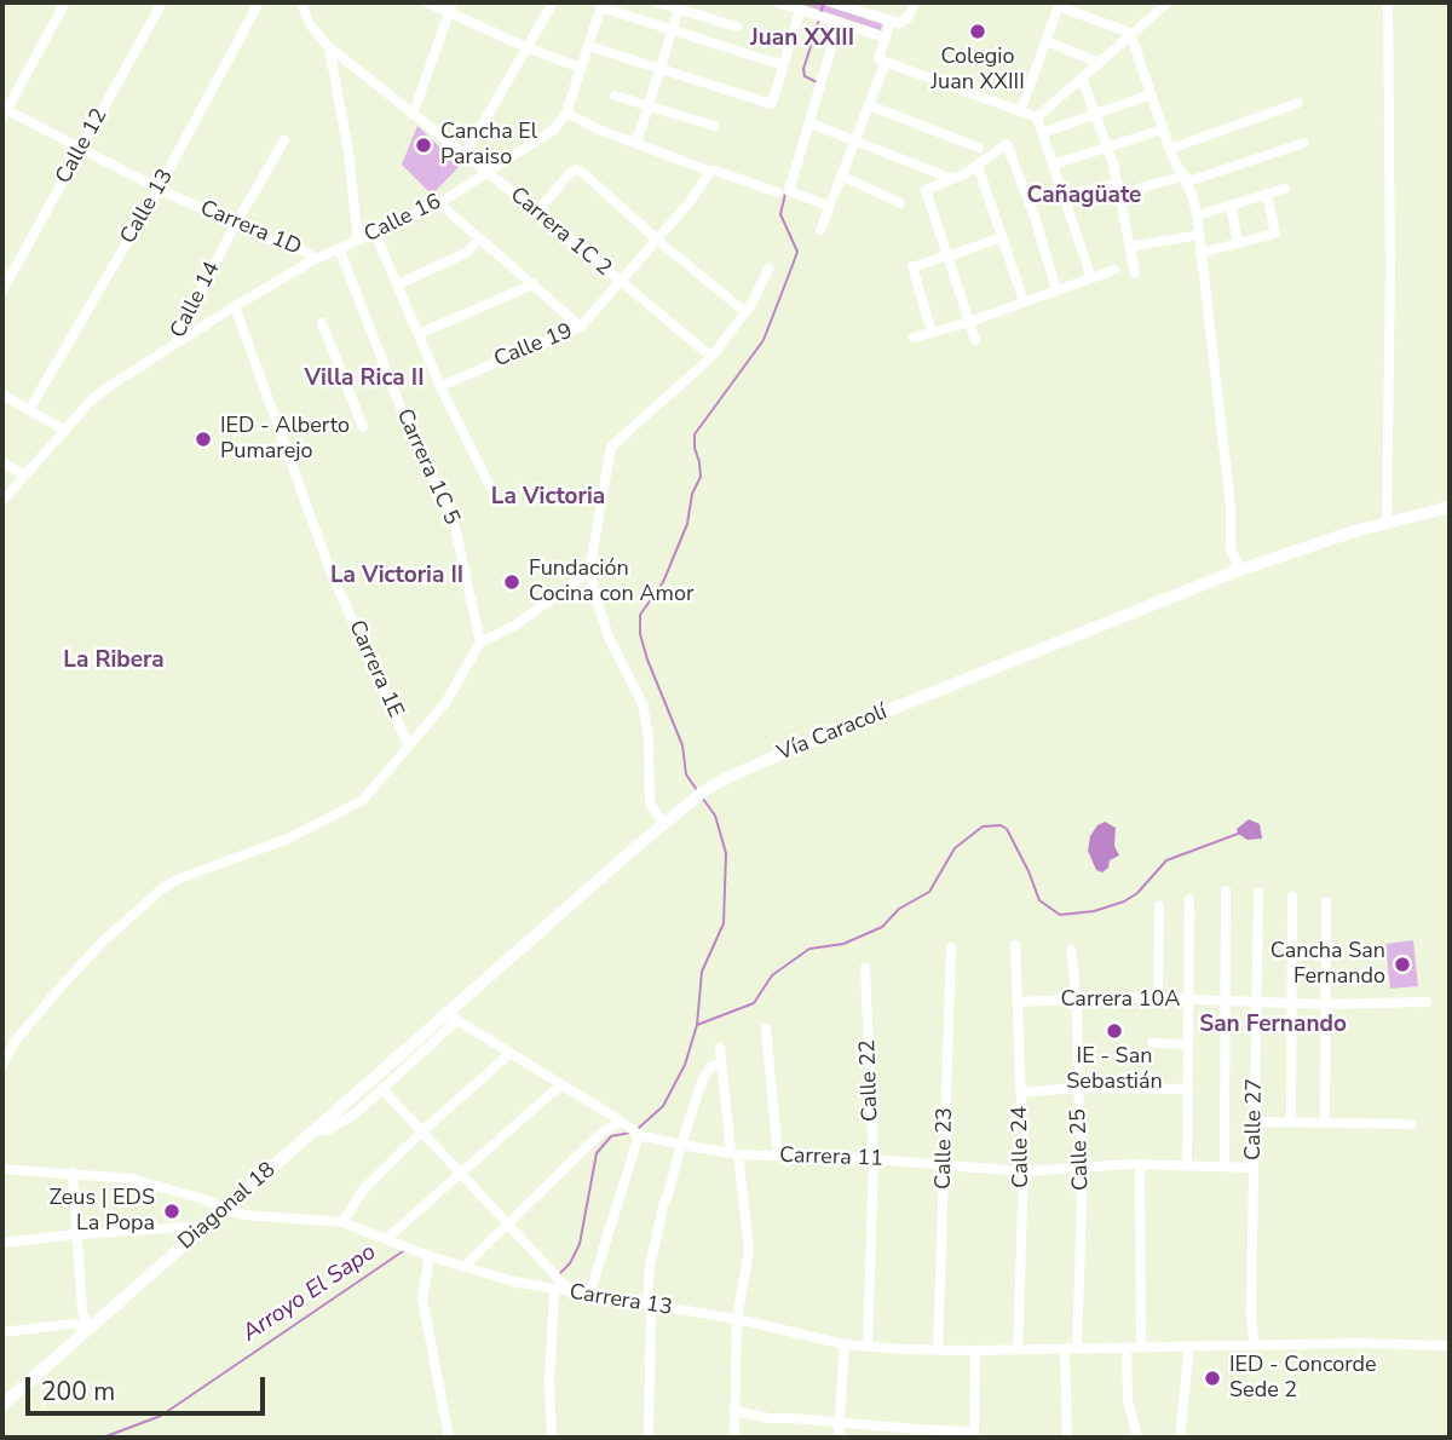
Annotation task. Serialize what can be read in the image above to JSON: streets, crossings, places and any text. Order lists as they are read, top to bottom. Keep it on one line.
{"streets":{"main road":["Vía Caracolí","Diagonal 18"],"street":["Calle 12","Calle 13","Calle 16","Carrera 1D","Carrera 1C 2","Calle 14","Calle 19","Carrera 1C 5","Carrera 1E","Carrera 10A","Calle 22","Calle 27","Calle 24","Calle 23","Calle 25","Carrera 11","Carrera 13"]},"crossings":[["Calle 12","Carrera 1D"],["Calle 13","Carrera 1D"],["Calle 16","Carrera 1D"],["Calle 16","Carrera 1C 2"],["Calle 16","Calle 14"],["Calle 16","Carrera 1C 5"],["Calle 16","Carrera 1E"],["Carrera 1D","Calle 14"],["Carrera 1C 2","Calle 19"],["Vía Caracolí","Carrera 11"],["Vía Caracolí","Diagonal 18"],["Carrera 10A","Calle 27"],["Carrera 10A","Calle 24"],["Carrera 10A","Calle 25"],["Calle 22","Carrera 11"],["Calle 22","Carrera 13"],["Calle 27","Carrera 11"],["Calle 27","Carrera 13"],["Calle 24","Carrera 11"],["Calle 24","Carrera 13"],["Calle 23","Carrera 11"],["Calle 23","Carrera 13"],["Calle 25","Carrera 11"],["Calle 25","Carrera 13"],["Carrera 11","Diagonal 18"],["Diagonal 18","Carrera 13"]],"districts":["Juan XXIII","Cañagüate","Villa Rica II","La Victoria","La Victoria II","La Ribera","San Fernando"],"water":["Arroyo El Sapo"],"places":["Colegio Juan XXIII","Cancha El Paraiso","IED - Alberto Pumarejo","Fundación Cocina con Amor","Cancha San Fernando","IE - San Sebastián","Zeus | EDS La Popa","IED - Concorde Sede 2"],"scale_bar":"200 m"}
